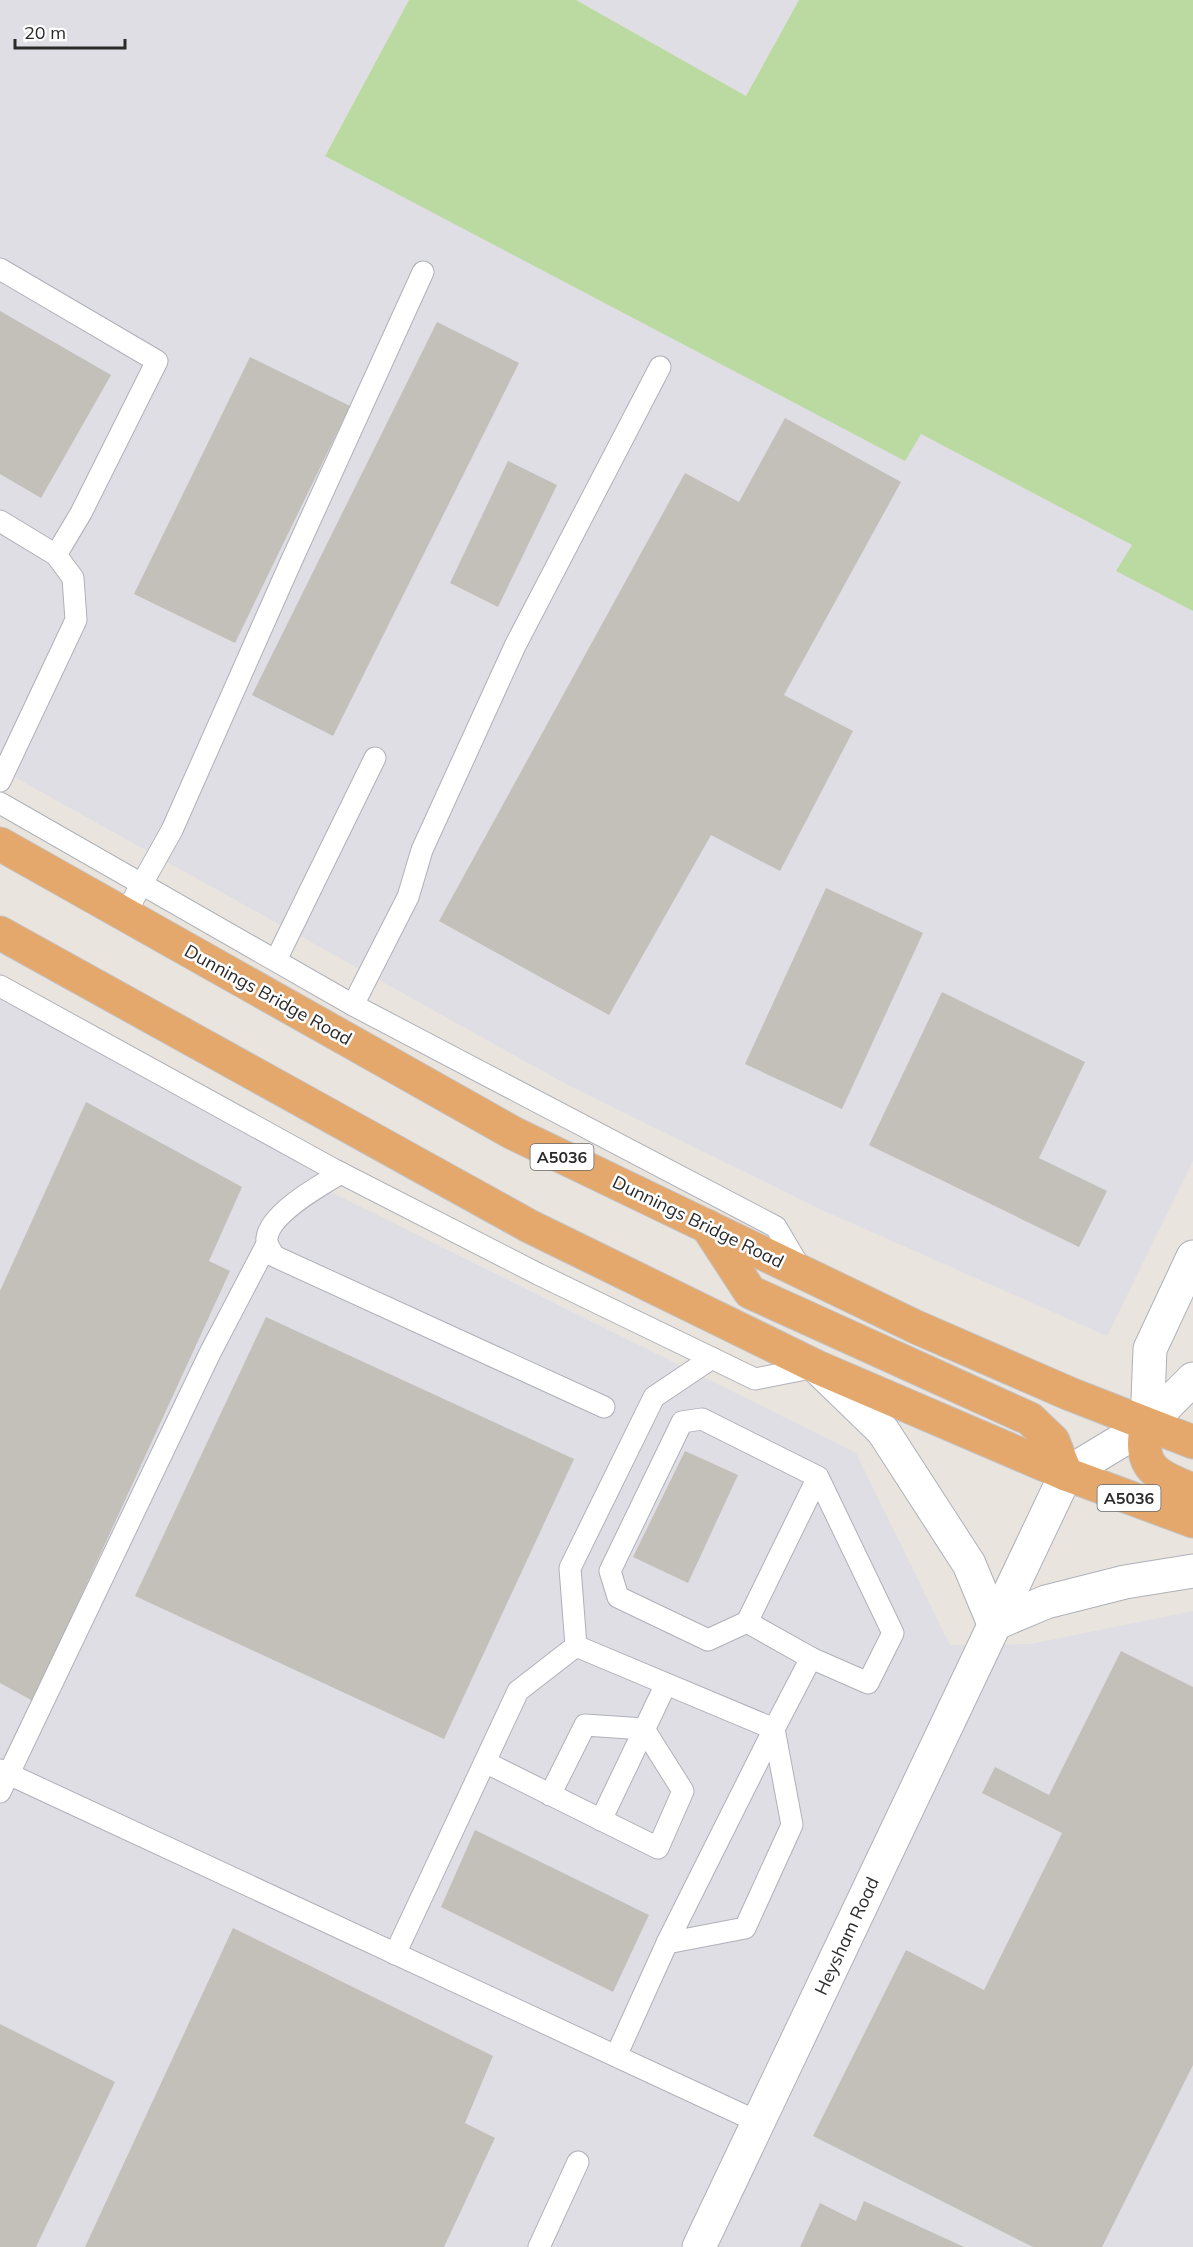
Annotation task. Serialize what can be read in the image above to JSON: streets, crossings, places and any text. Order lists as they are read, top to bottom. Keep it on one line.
{"streets":{"highway":["Dunnings Bridge Road","A5036"],"street":["Heysham Road"]},"crossings":[["A5036","Heysham Road"]],"scale_bar":"20 m"}
